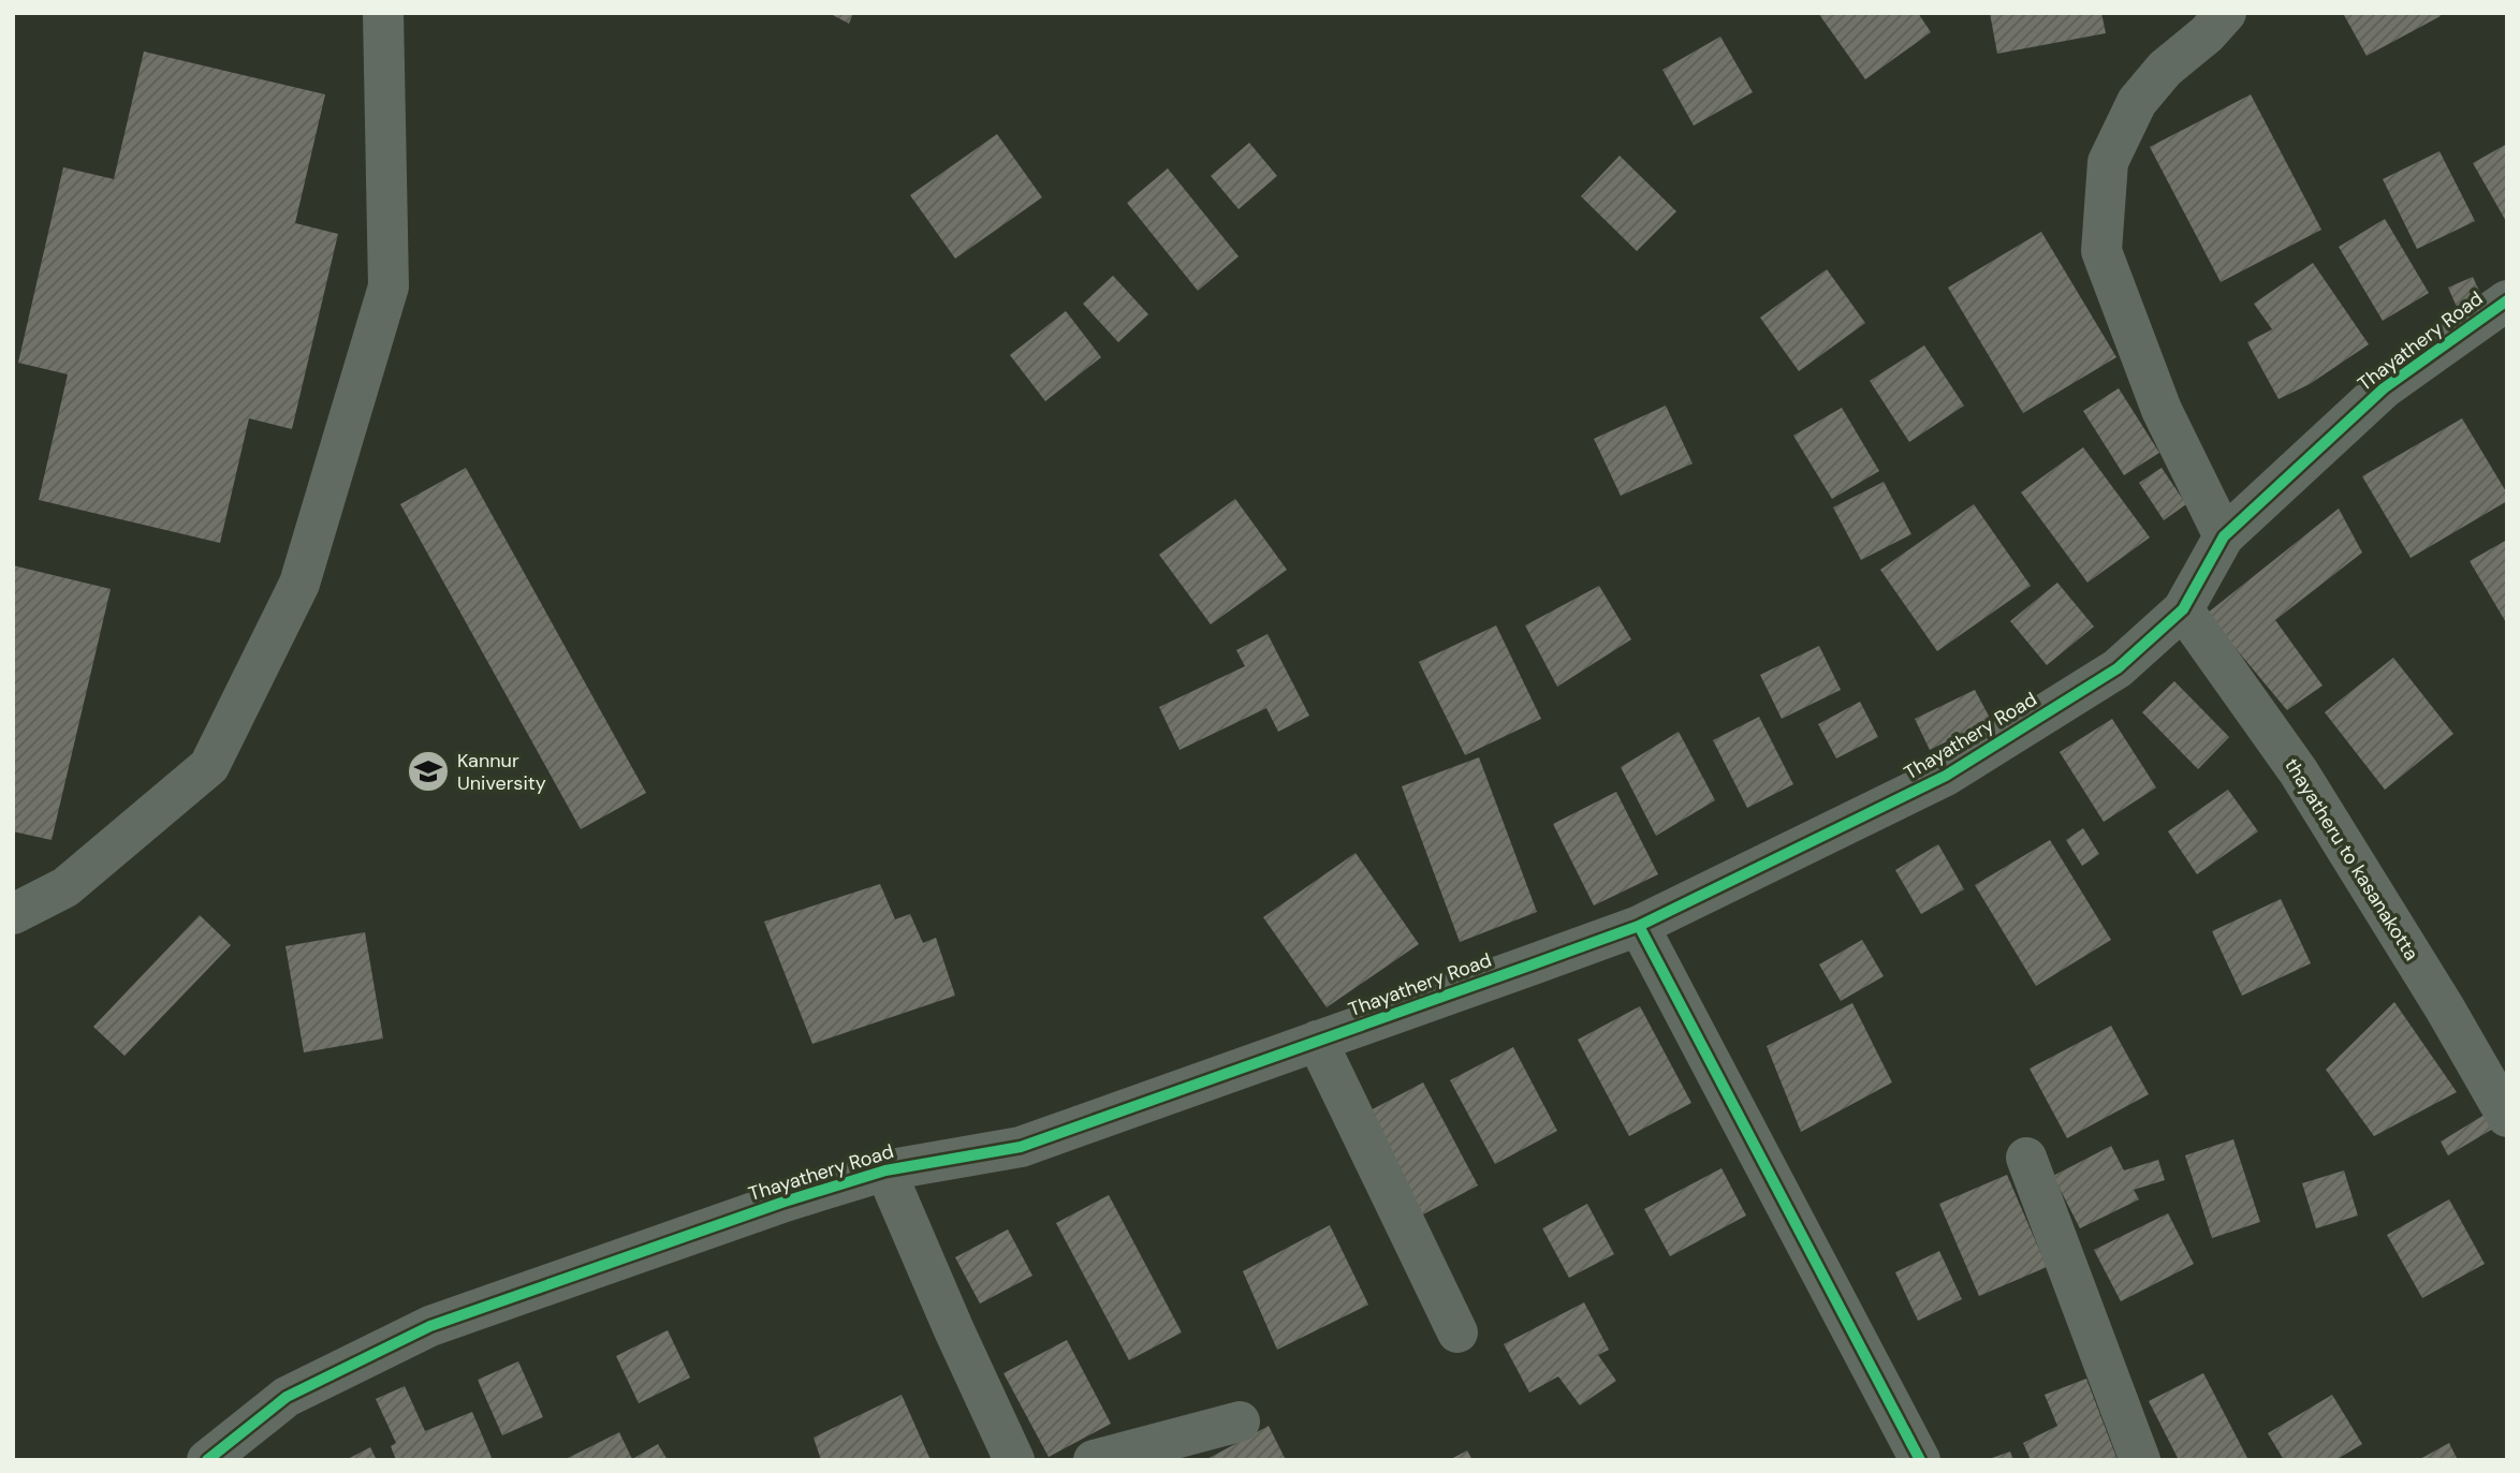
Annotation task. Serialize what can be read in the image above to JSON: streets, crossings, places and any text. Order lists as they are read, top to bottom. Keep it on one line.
{"streets":{"street":["Thayathery Road","thayatheru to kasanakotta"]},"crossings":[["Thayathery Road","thayatheru to kasanakotta"]],"places":{"school or university":["Kannur University"]}}
